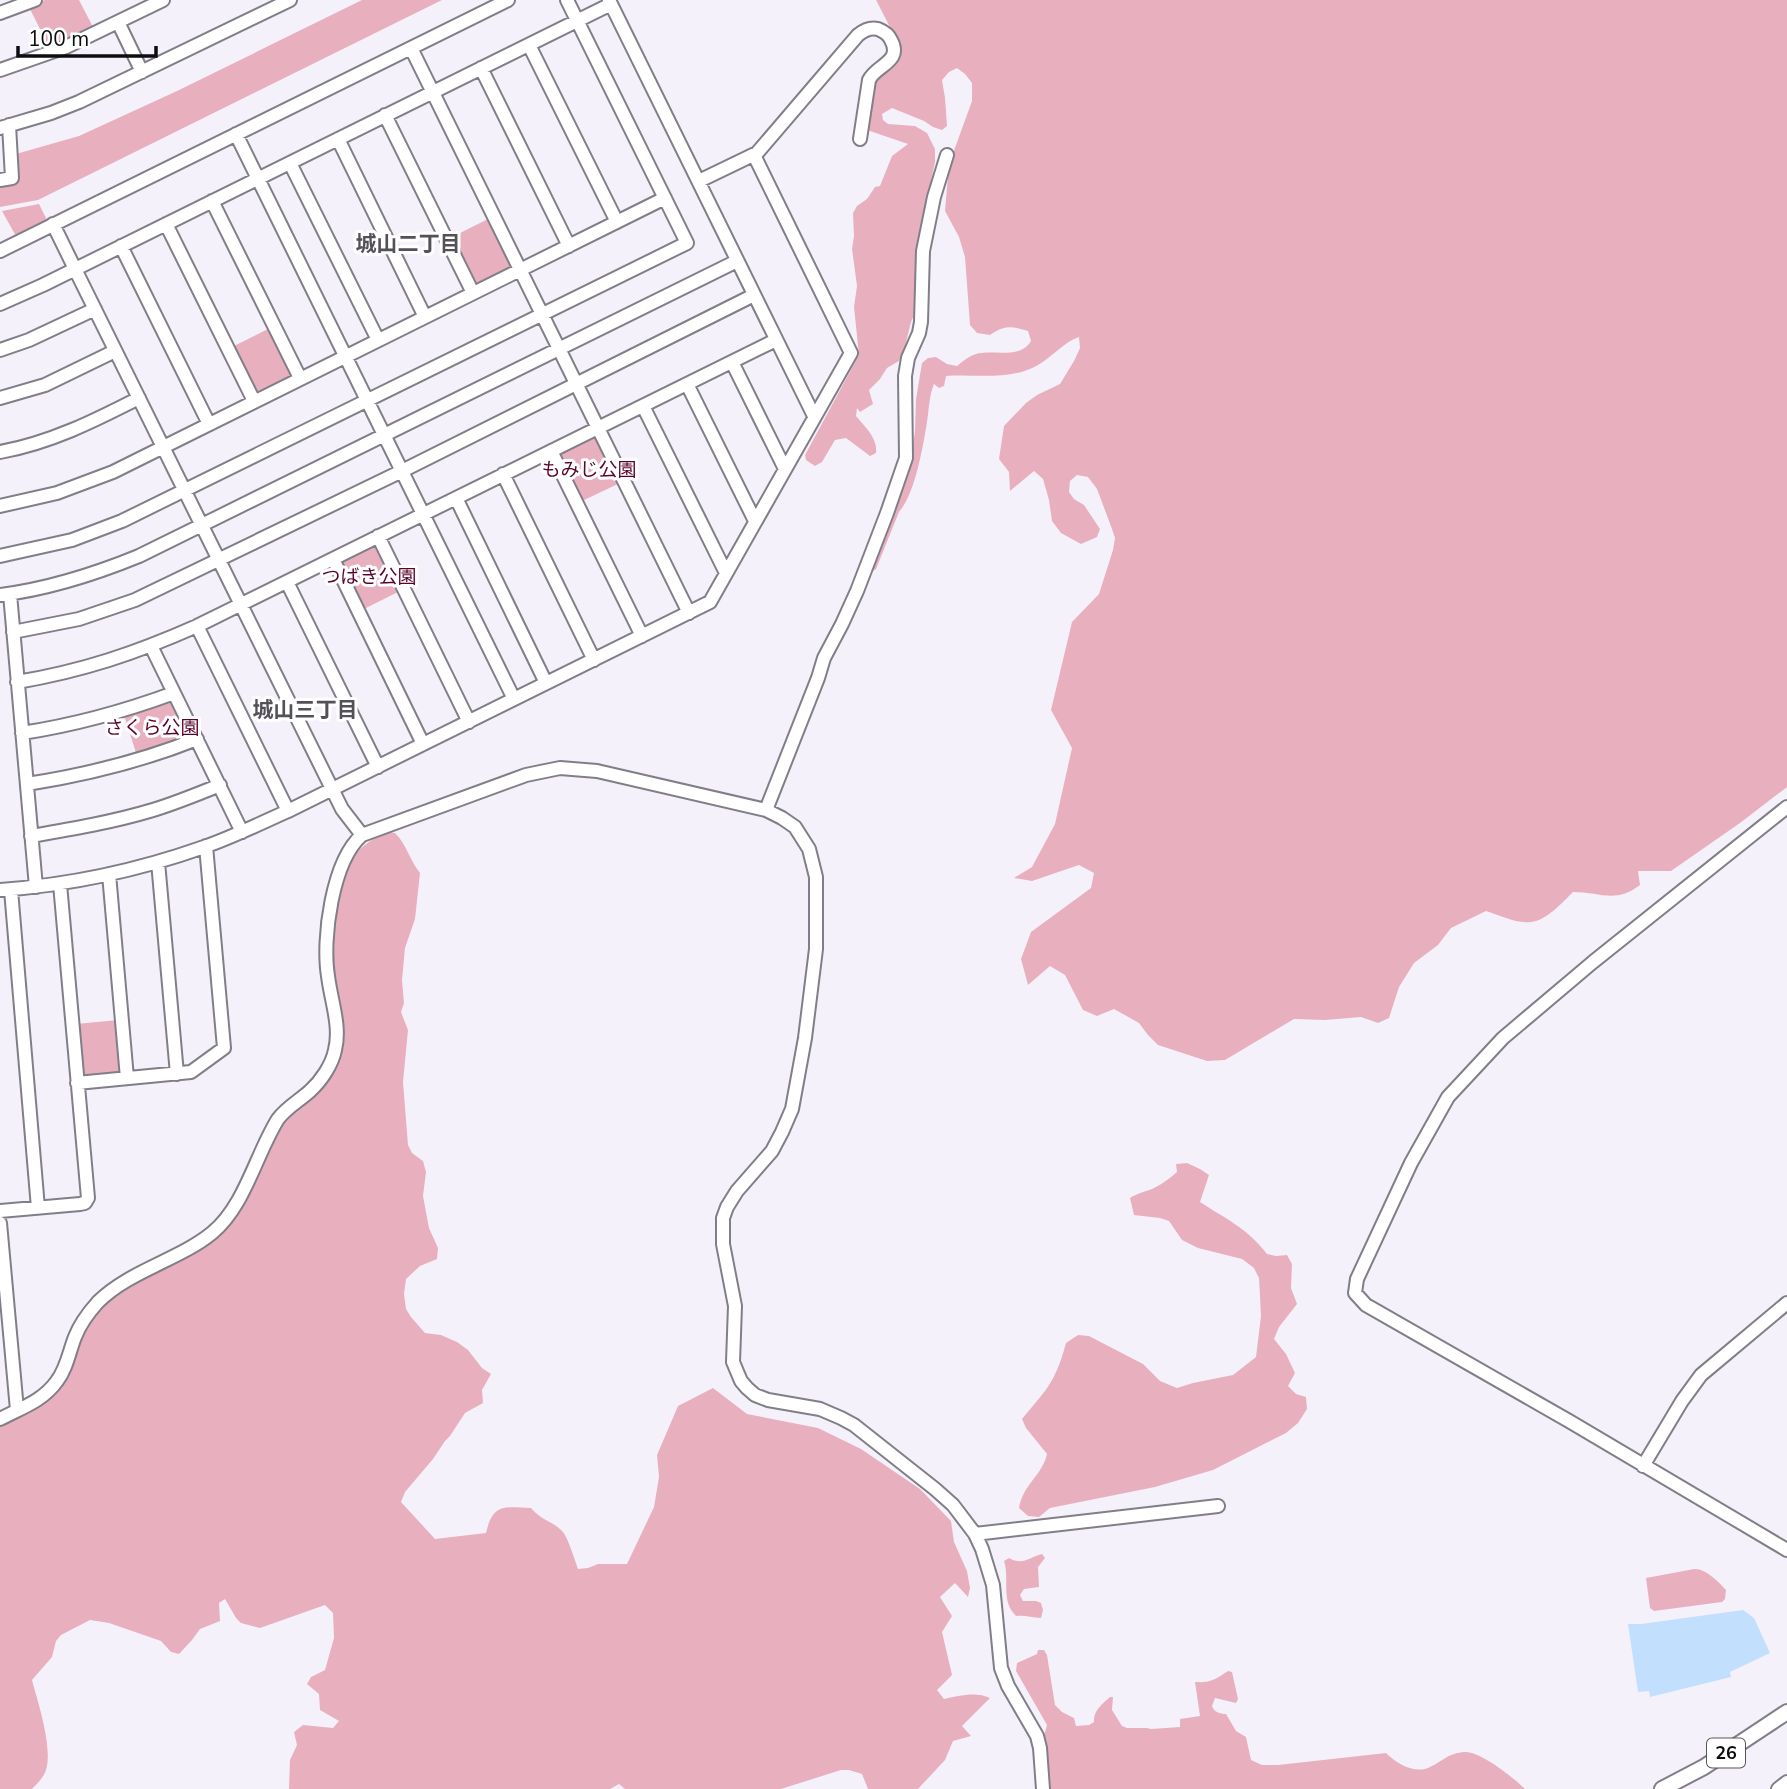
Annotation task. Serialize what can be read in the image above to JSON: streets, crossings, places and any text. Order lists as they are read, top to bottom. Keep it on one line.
{"streets":{"main road":["26"]},"districts":["城山二丁目","城山三丁目"],"parks":["もみじ公園","つばき公園","さくら公園"],"scale_bar":"100 m"}
